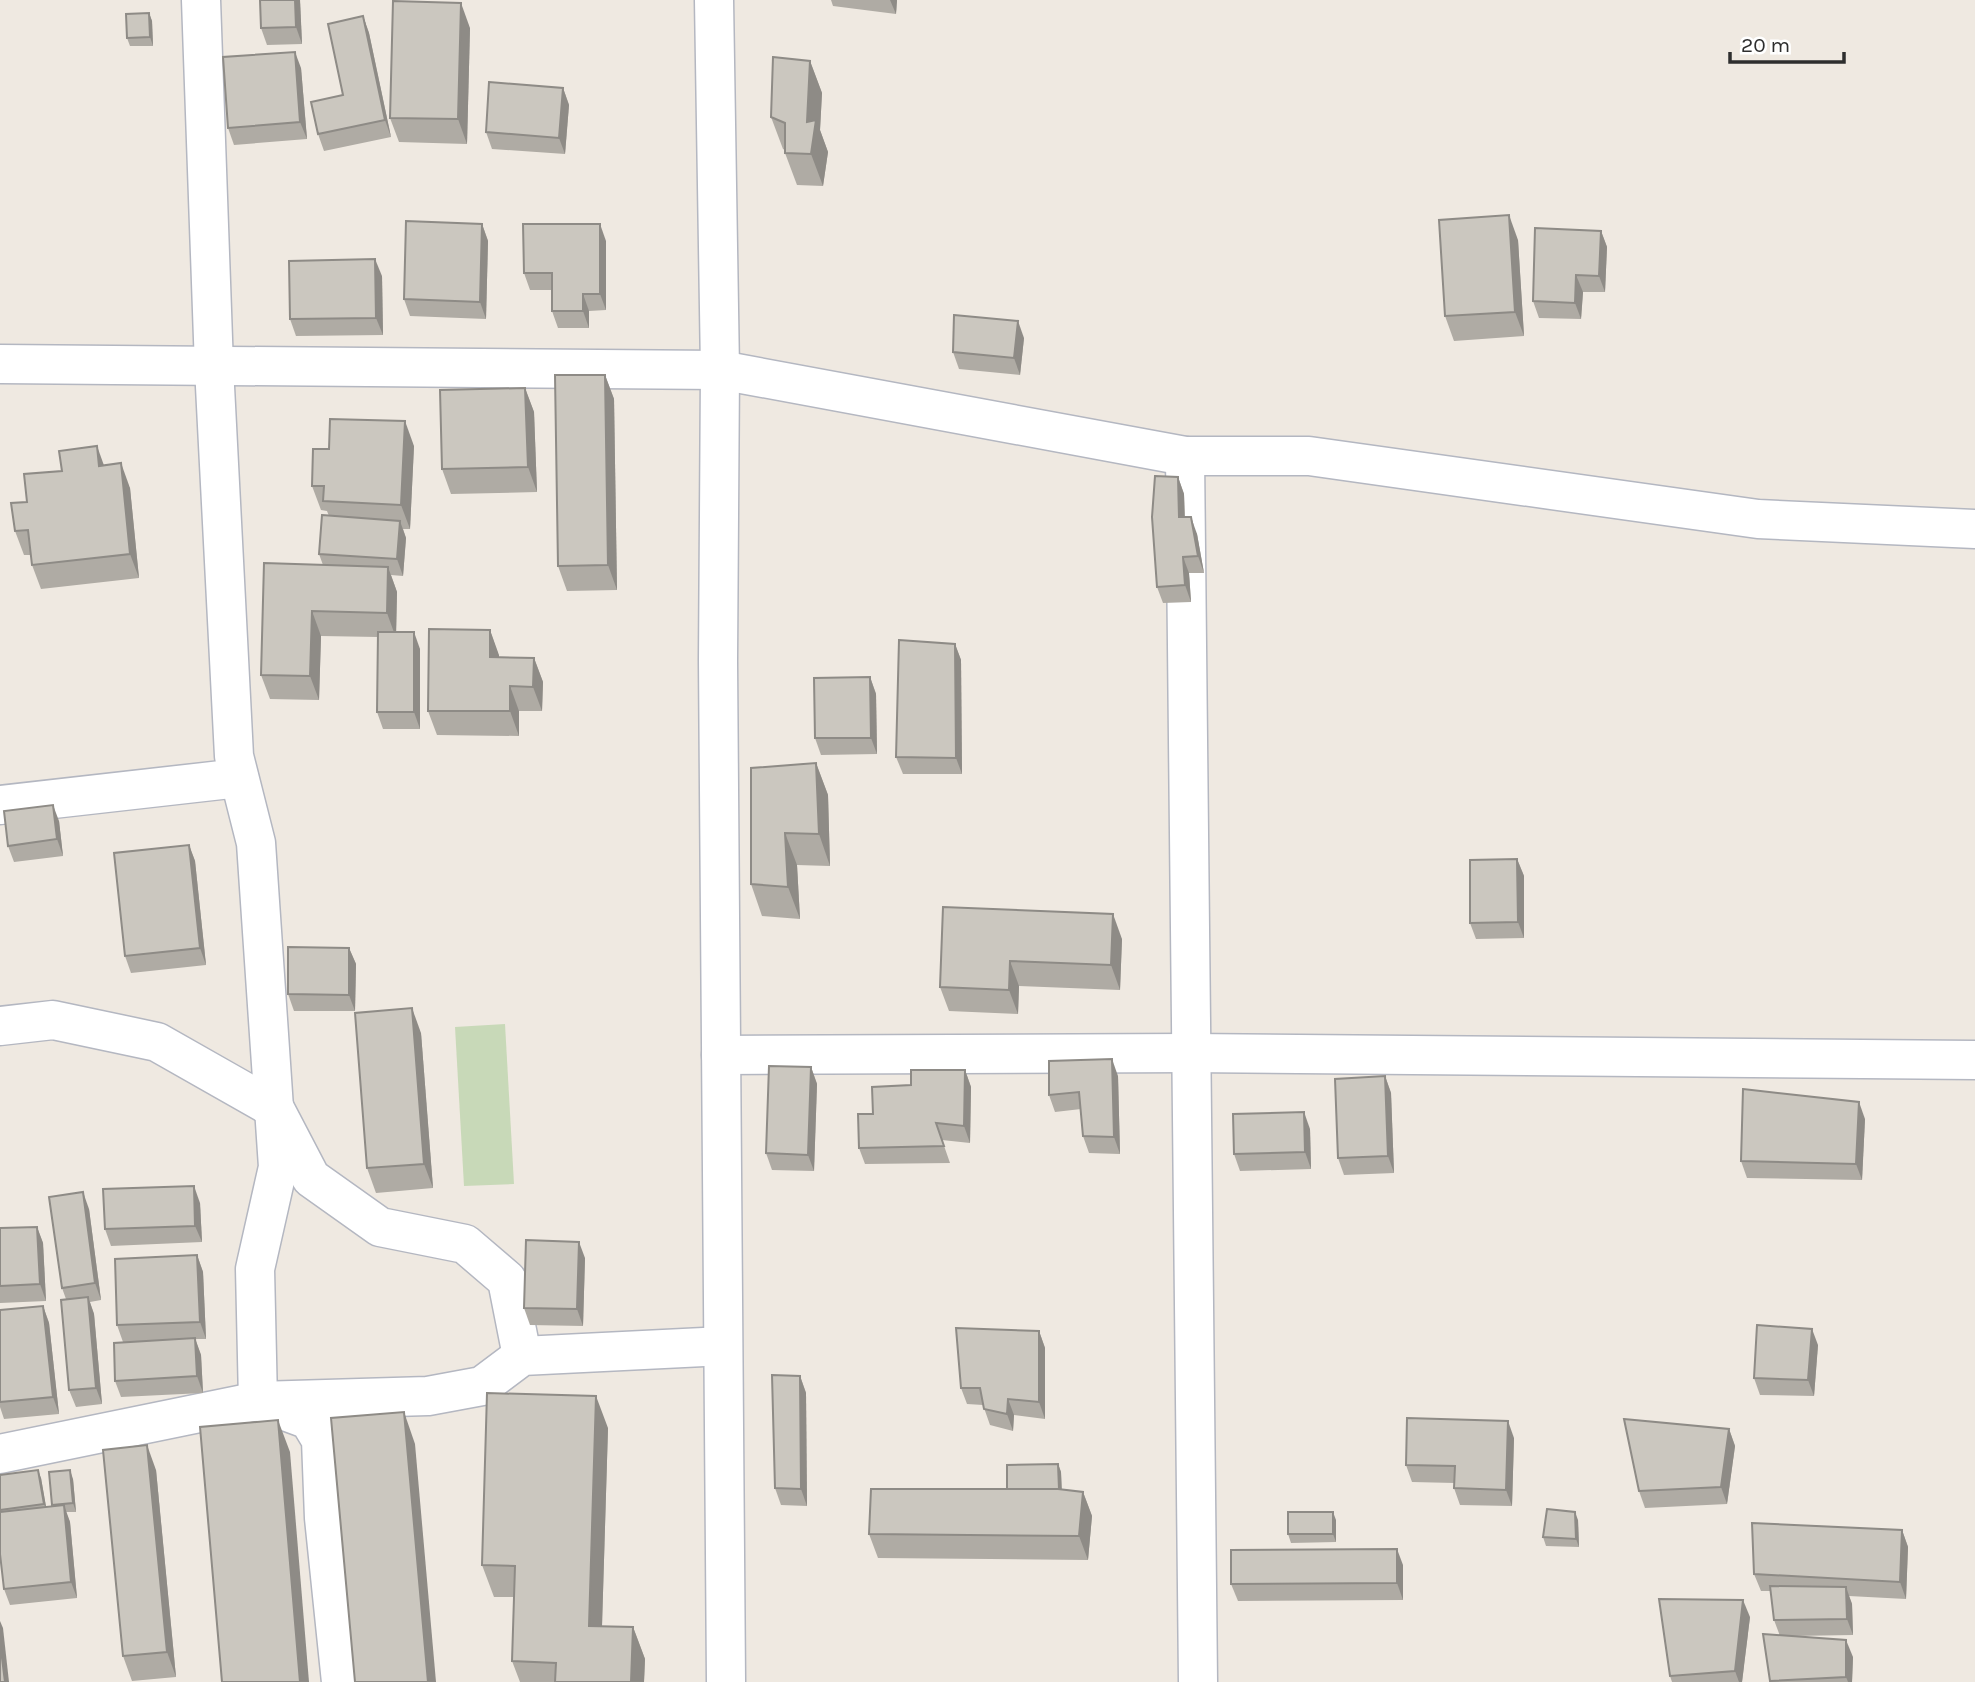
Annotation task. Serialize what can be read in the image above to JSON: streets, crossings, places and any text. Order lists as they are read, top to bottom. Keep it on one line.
{"scale_bar":"20 m"}
